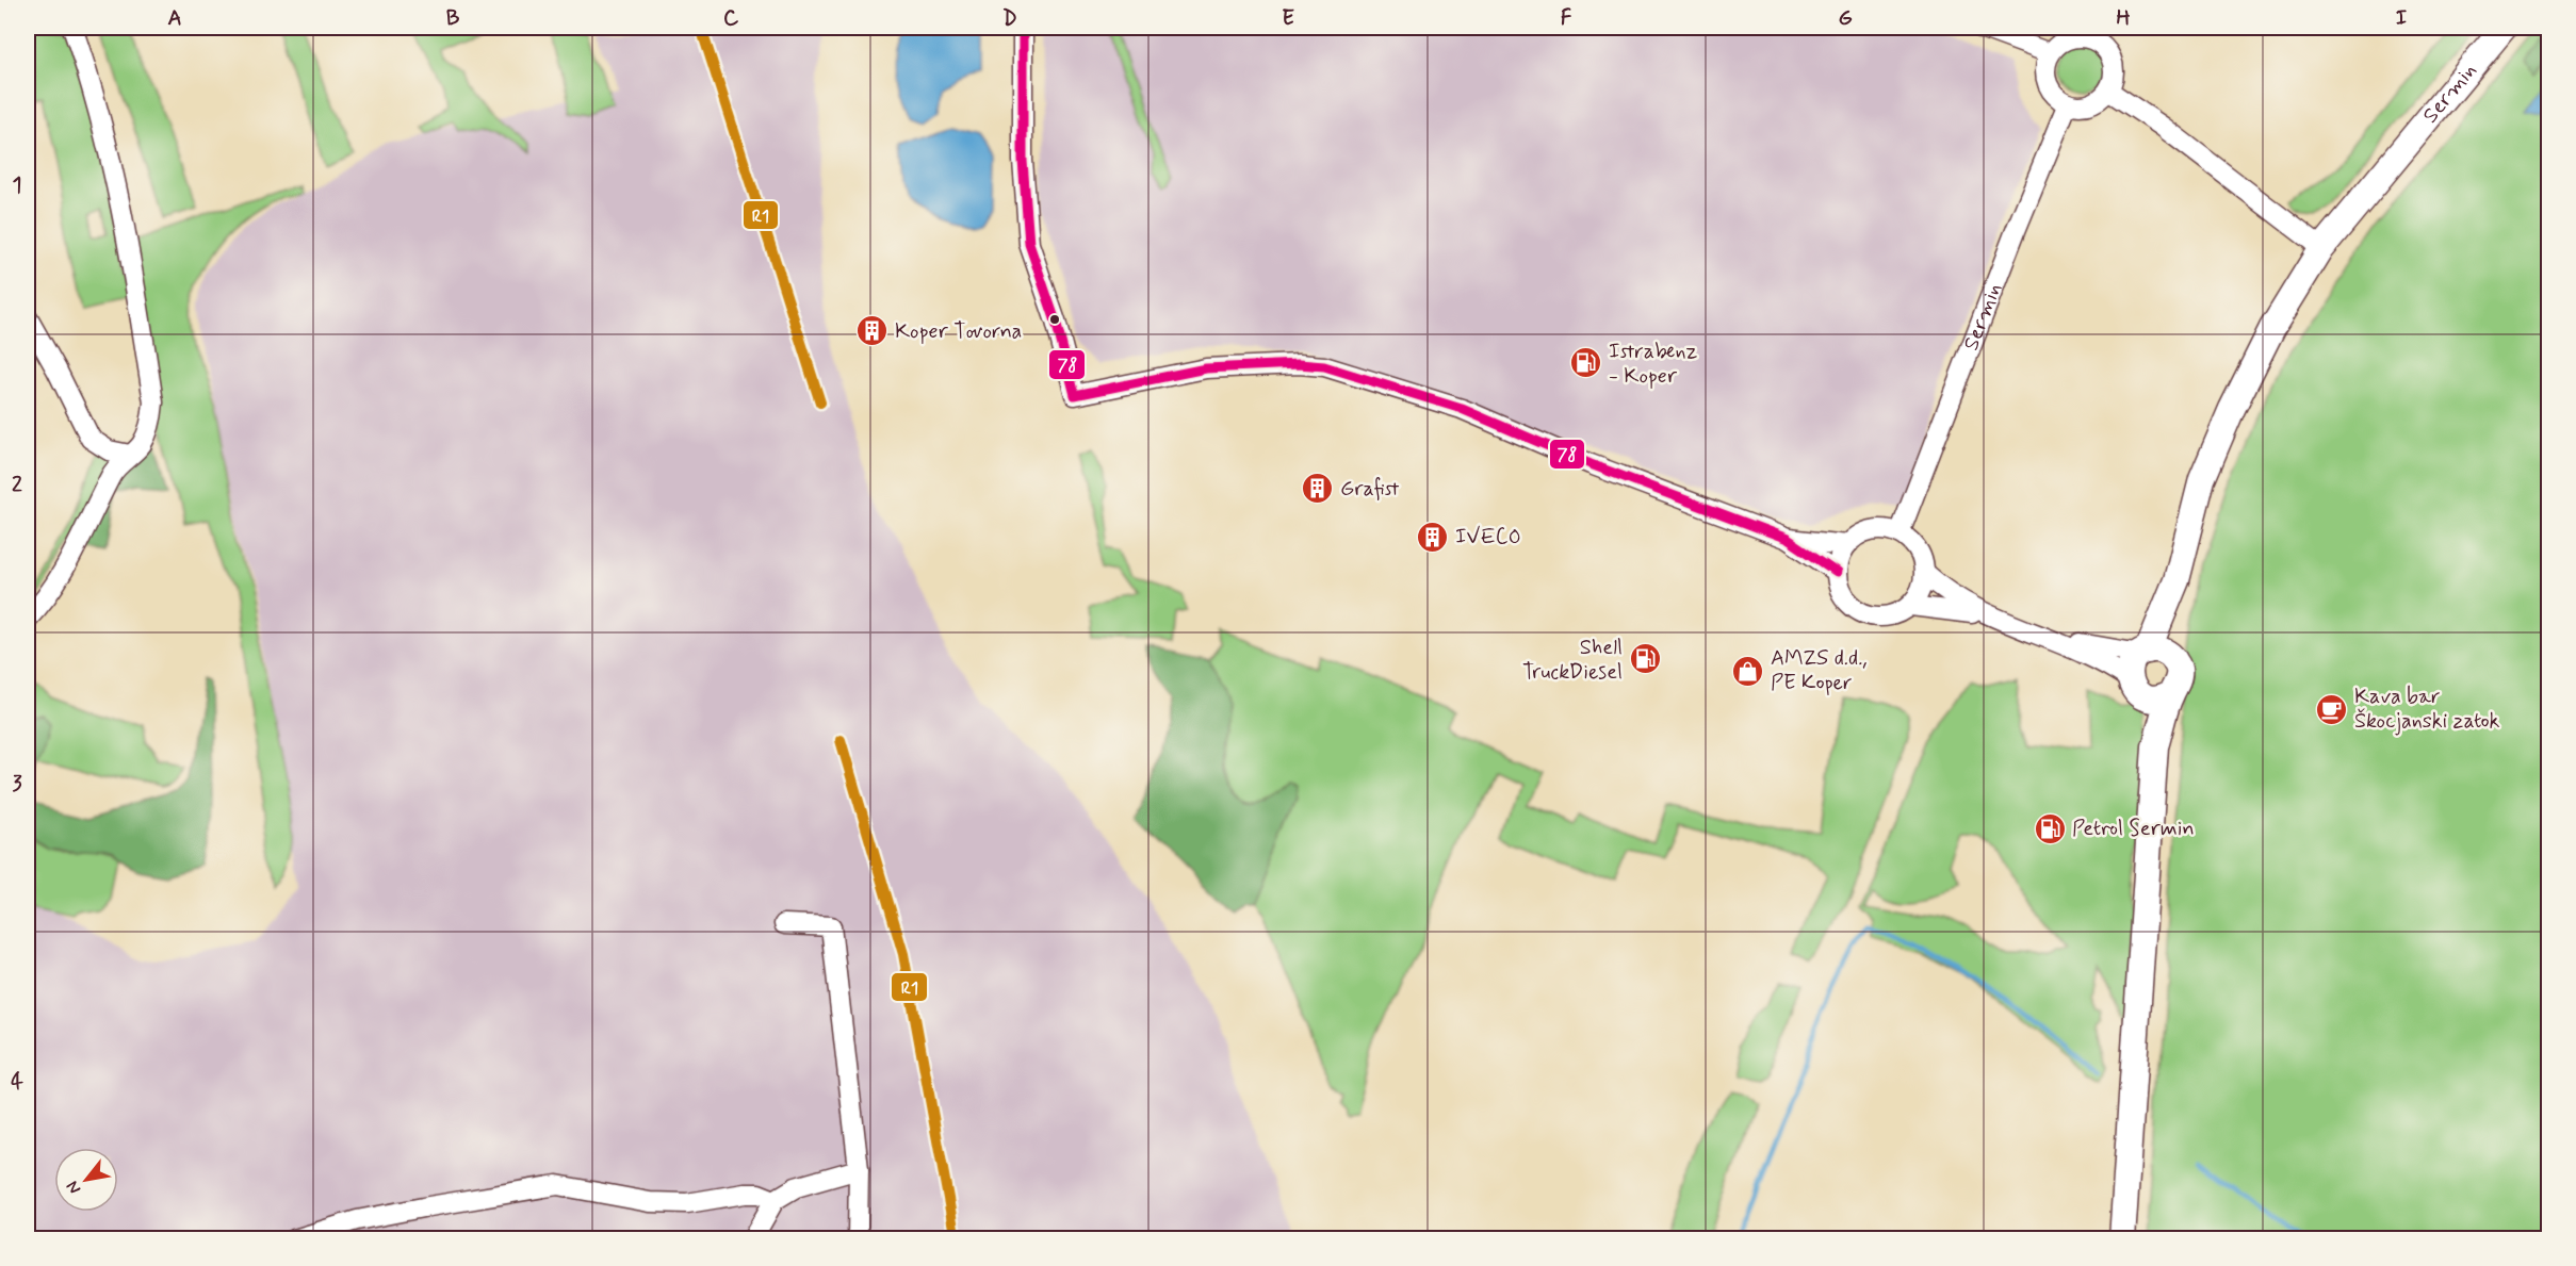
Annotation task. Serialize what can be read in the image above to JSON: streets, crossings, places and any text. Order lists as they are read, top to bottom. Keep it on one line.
{"streets":{"main road":["Sermin"]},"places":{"building":["Koper Tovorna","Grafist","IVECO"],"fuel station":["Istrabenz - Koper","Shell TruckDiesel","Petrol Sermin"],"shop":["AMZS d.d., PE Koper"],"cafe":["Kava bar Škocjanski zatok"]},"lines":["transit line R1","transit line 78"],"north":"bottom left","grid":{"columns":["A","B","C","D","E","F","G","H","I"],"rows":["1","2","3","4"]}}
